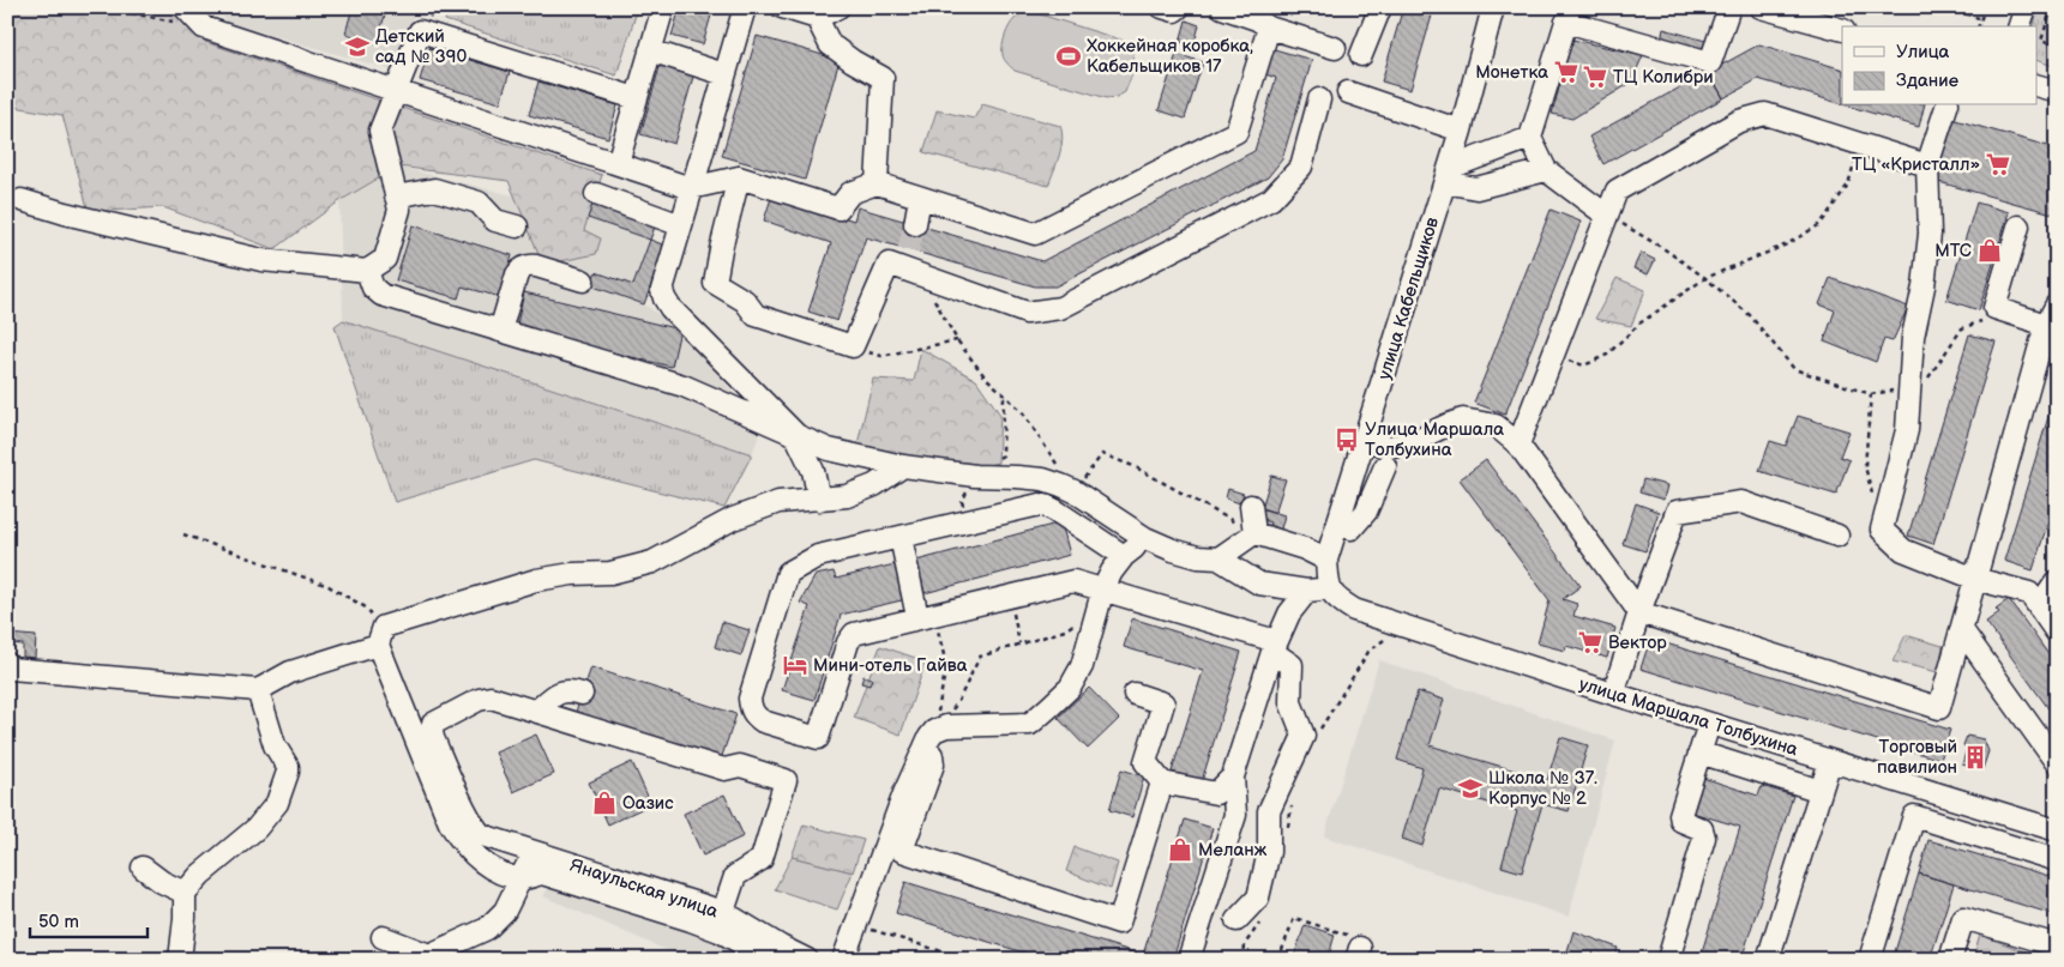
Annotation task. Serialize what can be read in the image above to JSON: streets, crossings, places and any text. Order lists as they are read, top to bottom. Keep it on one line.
{"streets":{"street":["улица Кабельщиков","улица Маршала Толбухина","Янаульская улица"]},"crossings":[["улица Кабельщиков","улица Маршала Толбухина"]],"places":{"school or university":["Детский сад № 390","Школа № 37. Корпус № 2"],"sports":["Хоккейная коробка, Кабельщиков 17"],"supermarket":["Монетка","ТЦ Колибри","ТЦ «Кристалл»","Вектор"],"shop":["МТС","Оазис","Меланж"],"bus stop":["Улица Маршала Толбухина"],"hotel":["Мини-отель Гайва"],"building":["Торговый павилион"]},"legend":["Улица","Здание"],"scale_bar":"50 m"}
